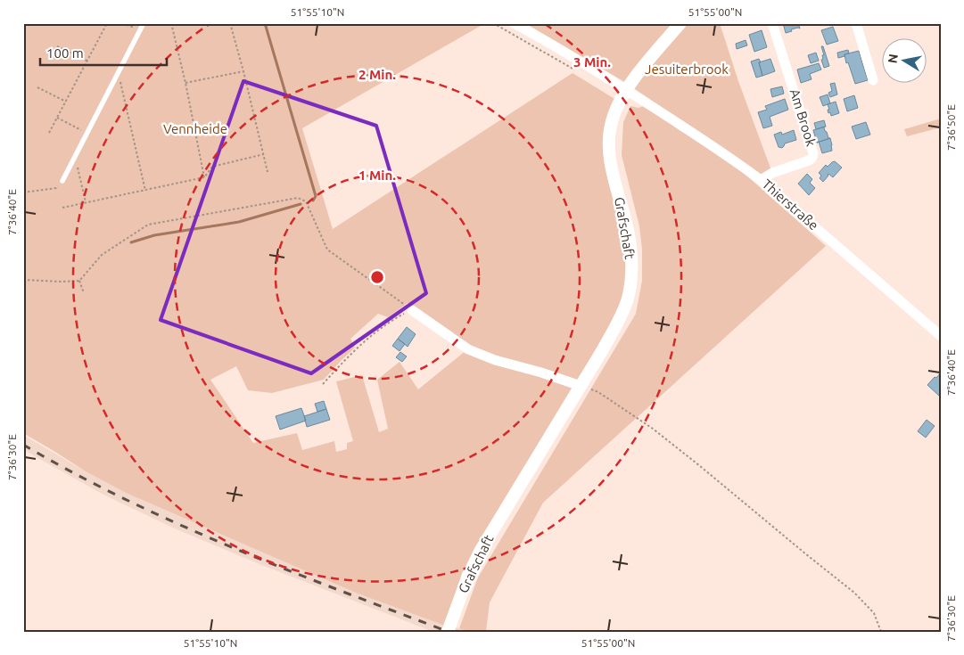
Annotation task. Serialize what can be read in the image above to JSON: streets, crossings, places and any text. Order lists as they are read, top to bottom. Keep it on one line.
{"streets":{"street":["Am Brook","Thierstraße","Grafschaft"]},"crossings":[["Am Brook","Thierstraße"],["Thierstraße","Grafschaft"]],"parks":["Jesuiterbrook","Vennheide"],"scale_bar":"100 m","north":"left","coordinates":["51°55'10\"N","51°55'00\"N","7°36'50\"E","7°36'40\"E","7°36'30\"E"],"rings":["3 Min.","2 Min.","1 Min."]}
